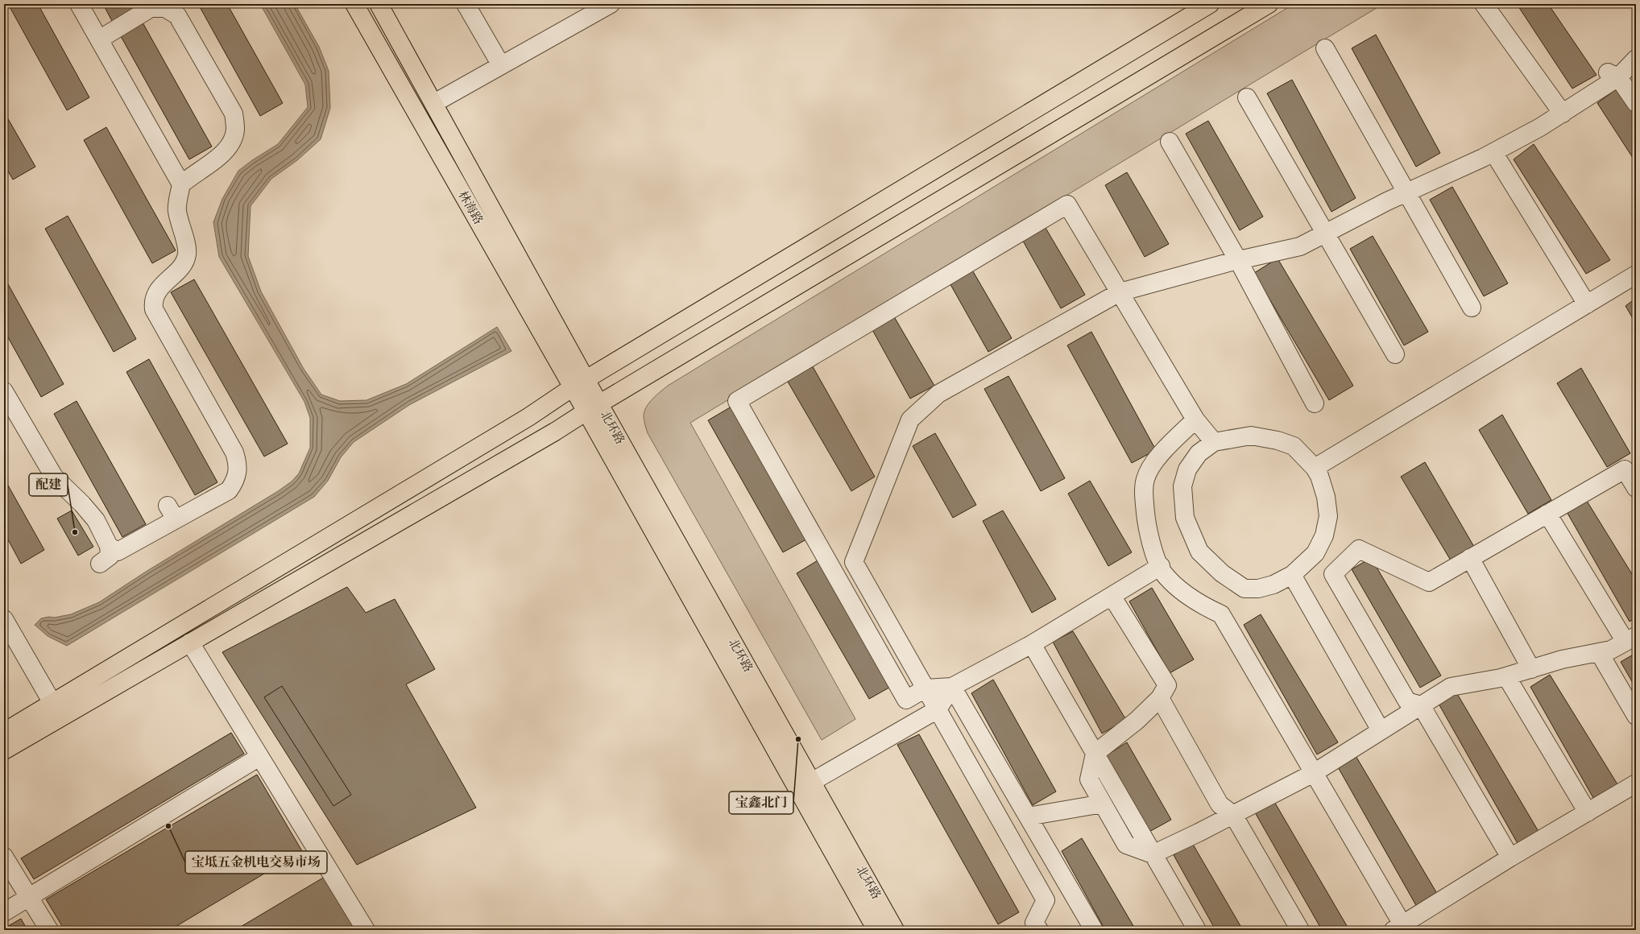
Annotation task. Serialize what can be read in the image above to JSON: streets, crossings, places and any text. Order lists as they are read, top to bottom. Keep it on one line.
{"streets":{"main road":["林海路","北环路"]},"crossings":[["林海路","北环路"]],"places":["配建","宝鑫北门","宝坻五金机电交易市场"]}
